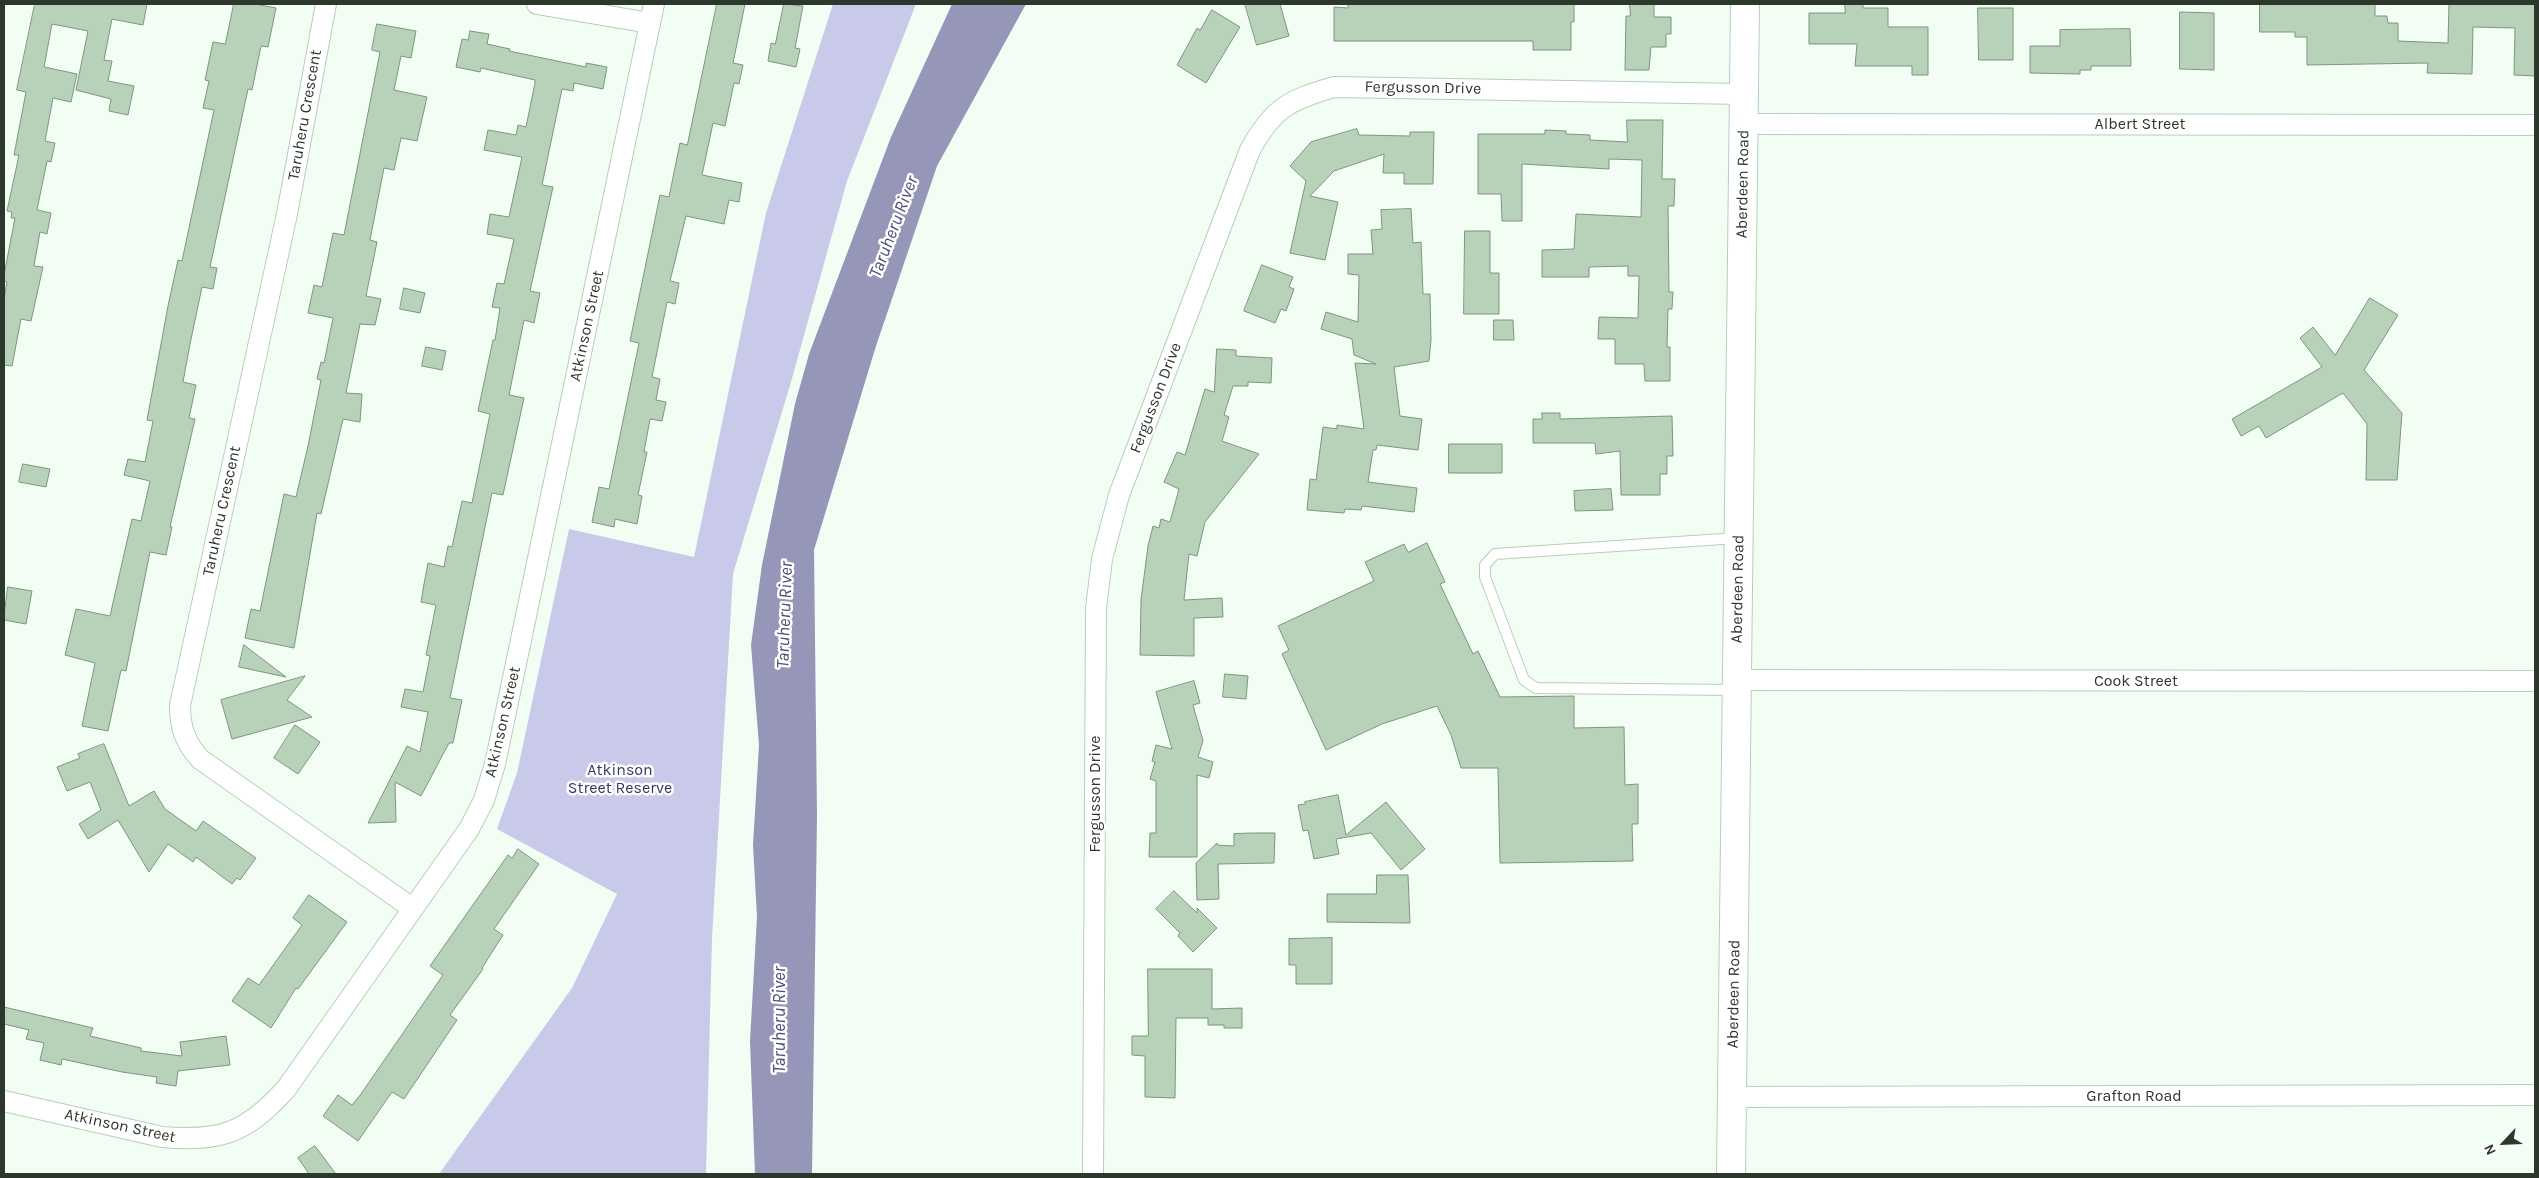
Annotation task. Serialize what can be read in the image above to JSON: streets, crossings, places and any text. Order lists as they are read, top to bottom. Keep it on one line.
{"streets":{"street":["Fergusson Drive","Taruheru Crescent","Albert Street","Aberdeen Road","Atkinson Street","Cook Street","Grafton Road"]},"crossings":[["Fergusson Drive","Aberdeen Road"],["Taruheru Crescent","Atkinson Street"],["Albert Street","Aberdeen Road"],["Aberdeen Road","Cook Street"],["Aberdeen Road","Grafton Road"]],"water":["Taruheru River"],"parks":["Atkinson Street Reserve"],"north":"bottom left"}
